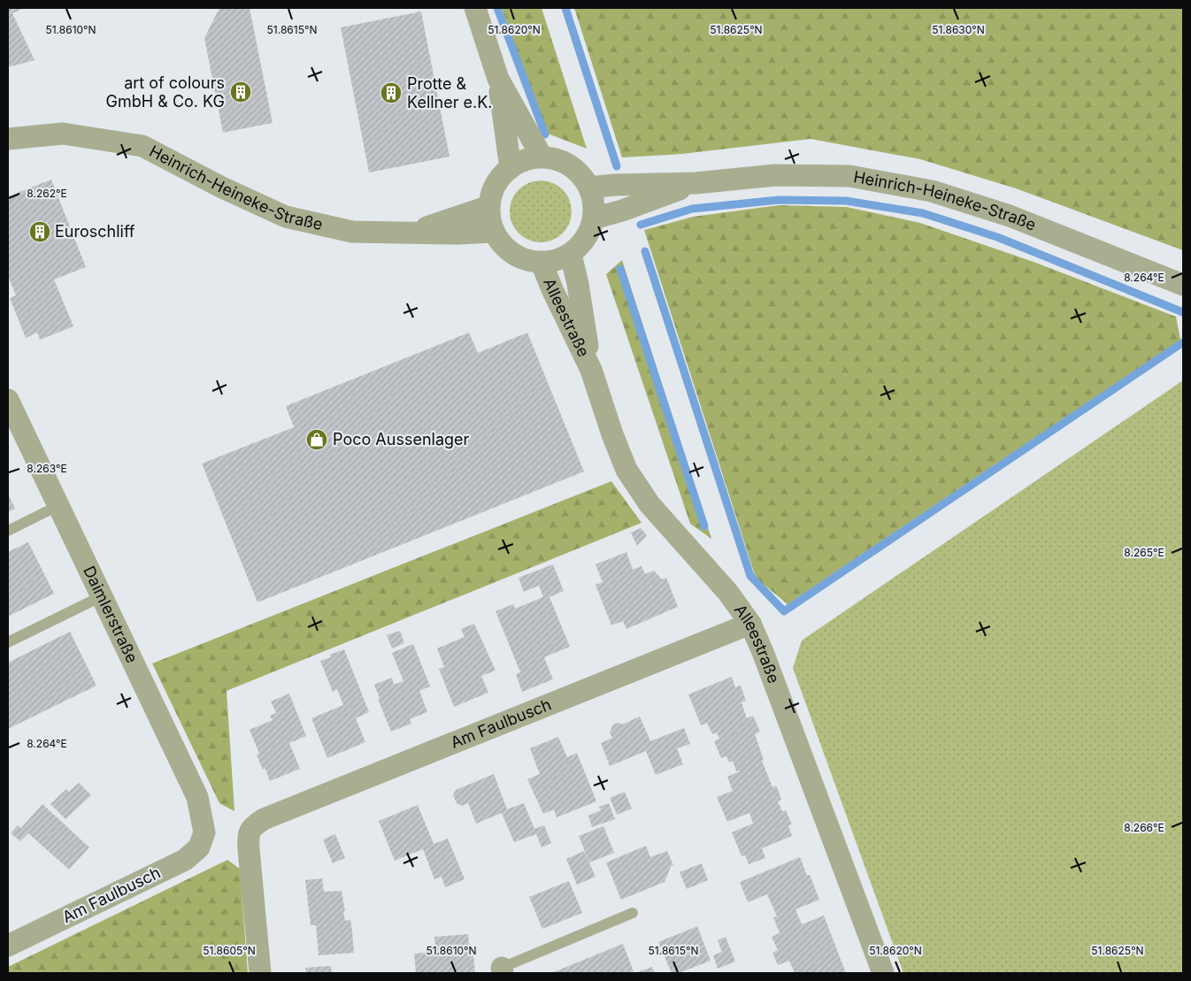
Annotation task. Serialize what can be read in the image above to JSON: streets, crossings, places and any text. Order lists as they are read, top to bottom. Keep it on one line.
{"streets":{"street":["Heinrich-Heineke-Straße","Alleestraße","Daimlerstraße","Am Faulbusch"]},"crossings":[["Heinrich-Heineke-Straße","Alleestraße"],["Alleestraße","Am Faulbusch"],["Daimlerstraße","Am Faulbusch"]],"places":{"building":["art of colours GmbH & Co. KG","Protte & Kellner e.K.","Euroschliff"],"shop":["Poco Aussenlager"]},"coordinates":["51.8610°N","51.8615°N","51.8620°N","51.8625°N","51.8630°N","8.262°E","8.264°E","8.263°E","8.265°E","8.266°E","51.8605°N"]}
